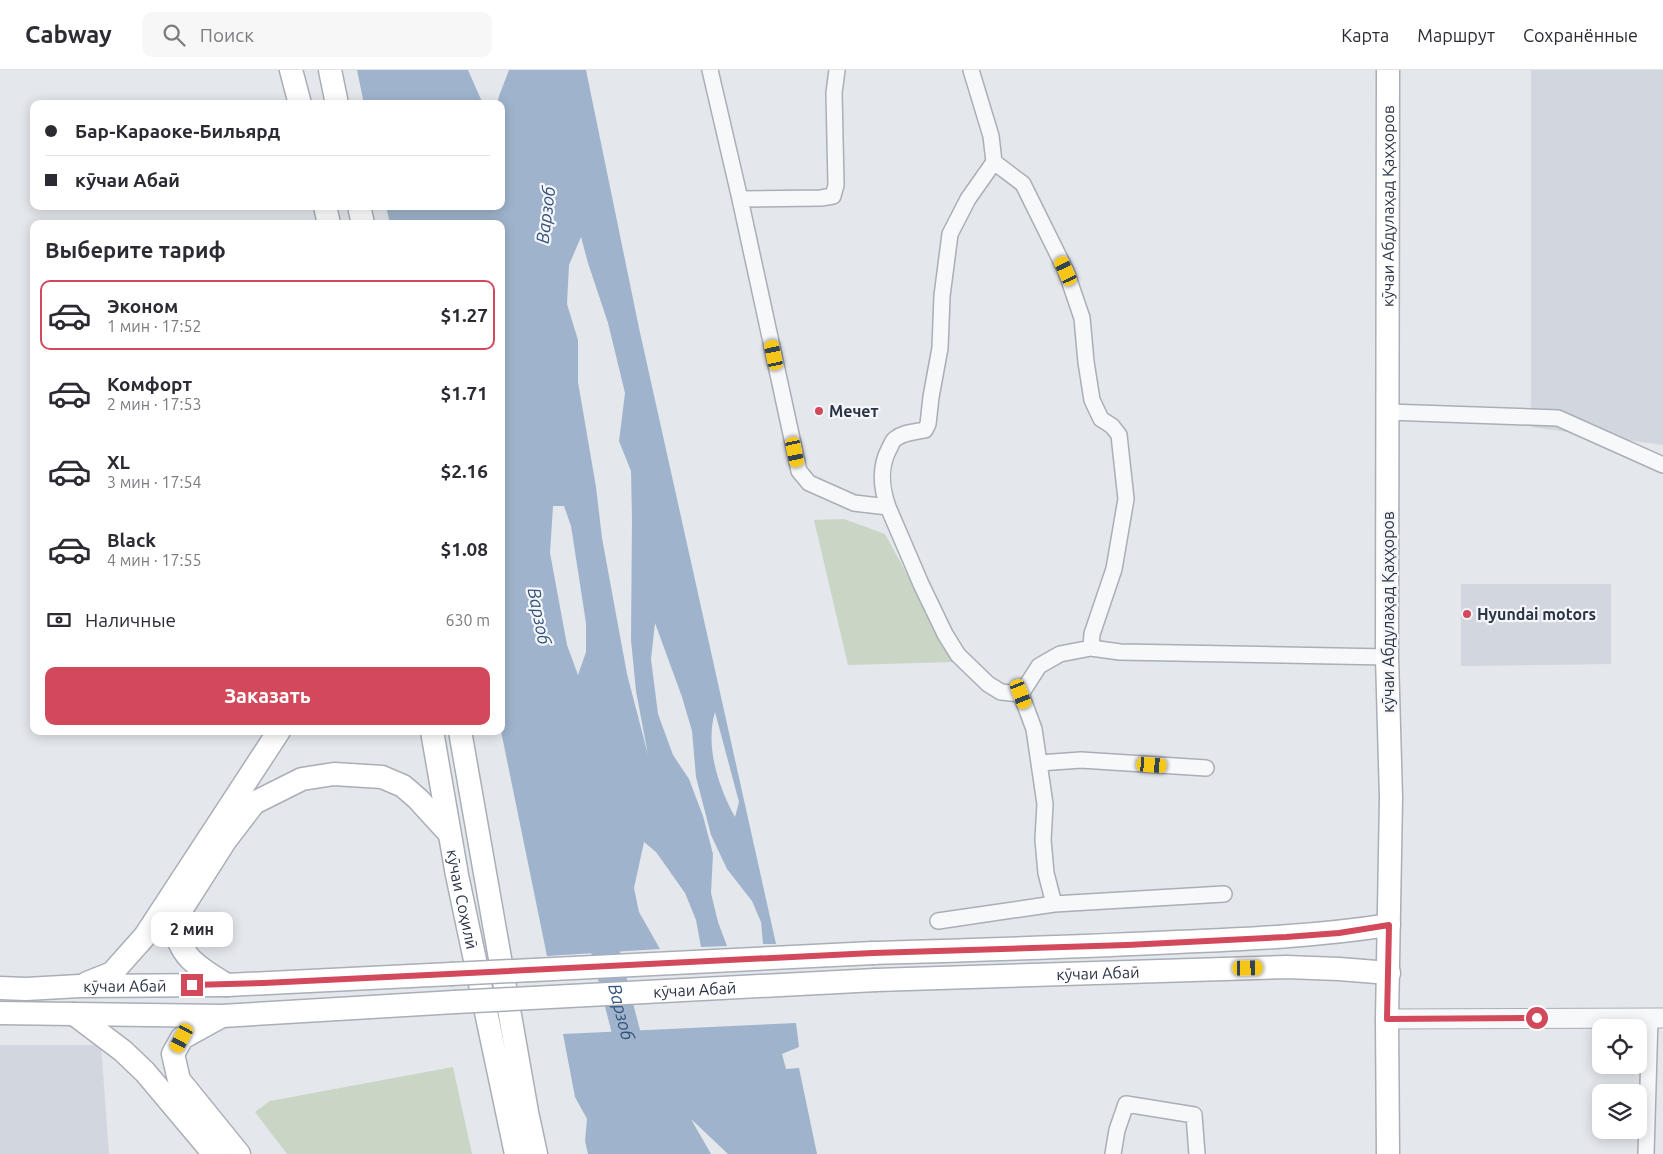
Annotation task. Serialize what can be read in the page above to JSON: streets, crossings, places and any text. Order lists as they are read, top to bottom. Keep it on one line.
{"streets":{"main road":["кӯчаи Абдулаҳад Қаҳҳоров","кӯчаи Соҳилӣ","кӯчаи Абаӣ"]},"crossings":[["кӯчаи Абдулаҳад Қаҳҳоров","кӯчаи Абаӣ"]],"water":["Варзоб"],"places":["Мечет","Hyundai motors"],"page":{"header":"Cabway","search":"Поиск","nav":["Карта","Маршрут","Сохранённые"],"banner":["Бар-Караоке-Бильярд","кӯчаи Абаӣ"],"heading":"Выберите тариф","list":[{"name":"Эконом","note":"1 мин · 17:52","value":"$1.27"},{"name":"Комфорт","note":"2 мин · 17:53","value":"$1.71"},{"name":"XL","note":"3 мин · 17:54","value":"$2.16"},{"name":"Black","note":"4 мин · 17:55","value":"$1.08"}],"pay":["Наличные","630 m"],"buttons":"Заказать","bubble":"2 мин"}}
